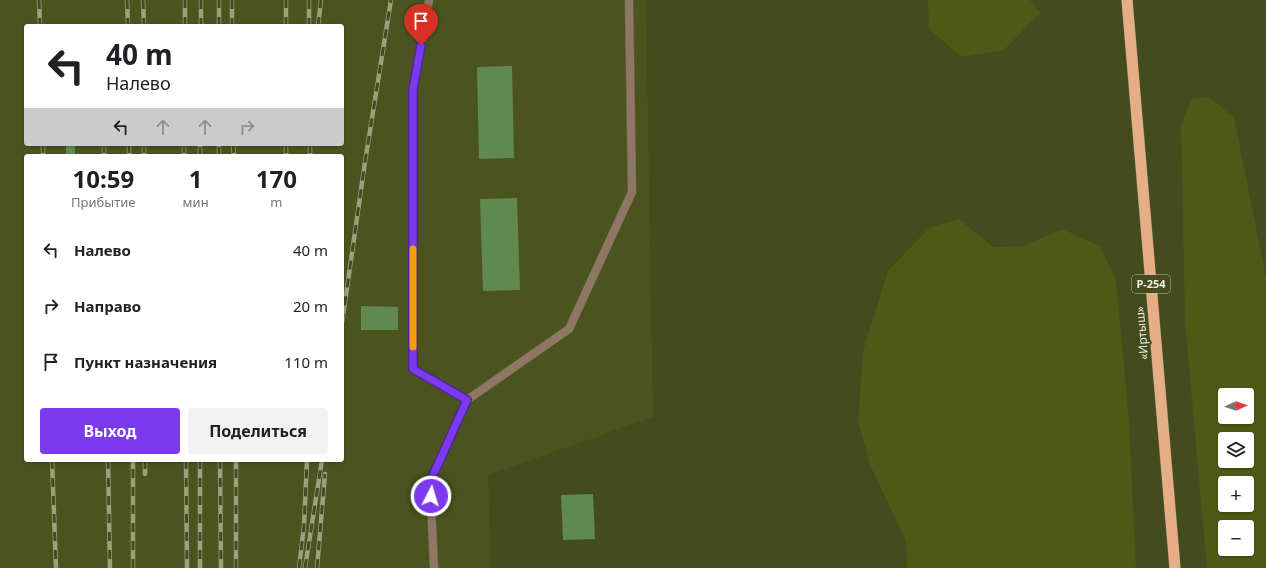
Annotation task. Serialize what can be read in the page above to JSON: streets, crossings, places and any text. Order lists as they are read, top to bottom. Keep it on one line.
{"streets":{"highway":["Р-254","«Иртыш»"]},"north":"right","page":{"turn":["40 m","Налево"],"eta":["10:59","Прибытие","1","мин","170","m"],"list":[{"name":"Налево","value":"40 m"},{"name":"Направо","value":"20 m"},{"name":"Пункт назначения","value":"110 m"}],"map_buttons":["+","−"],"buttons":["Выход","Поделиться"]}}
